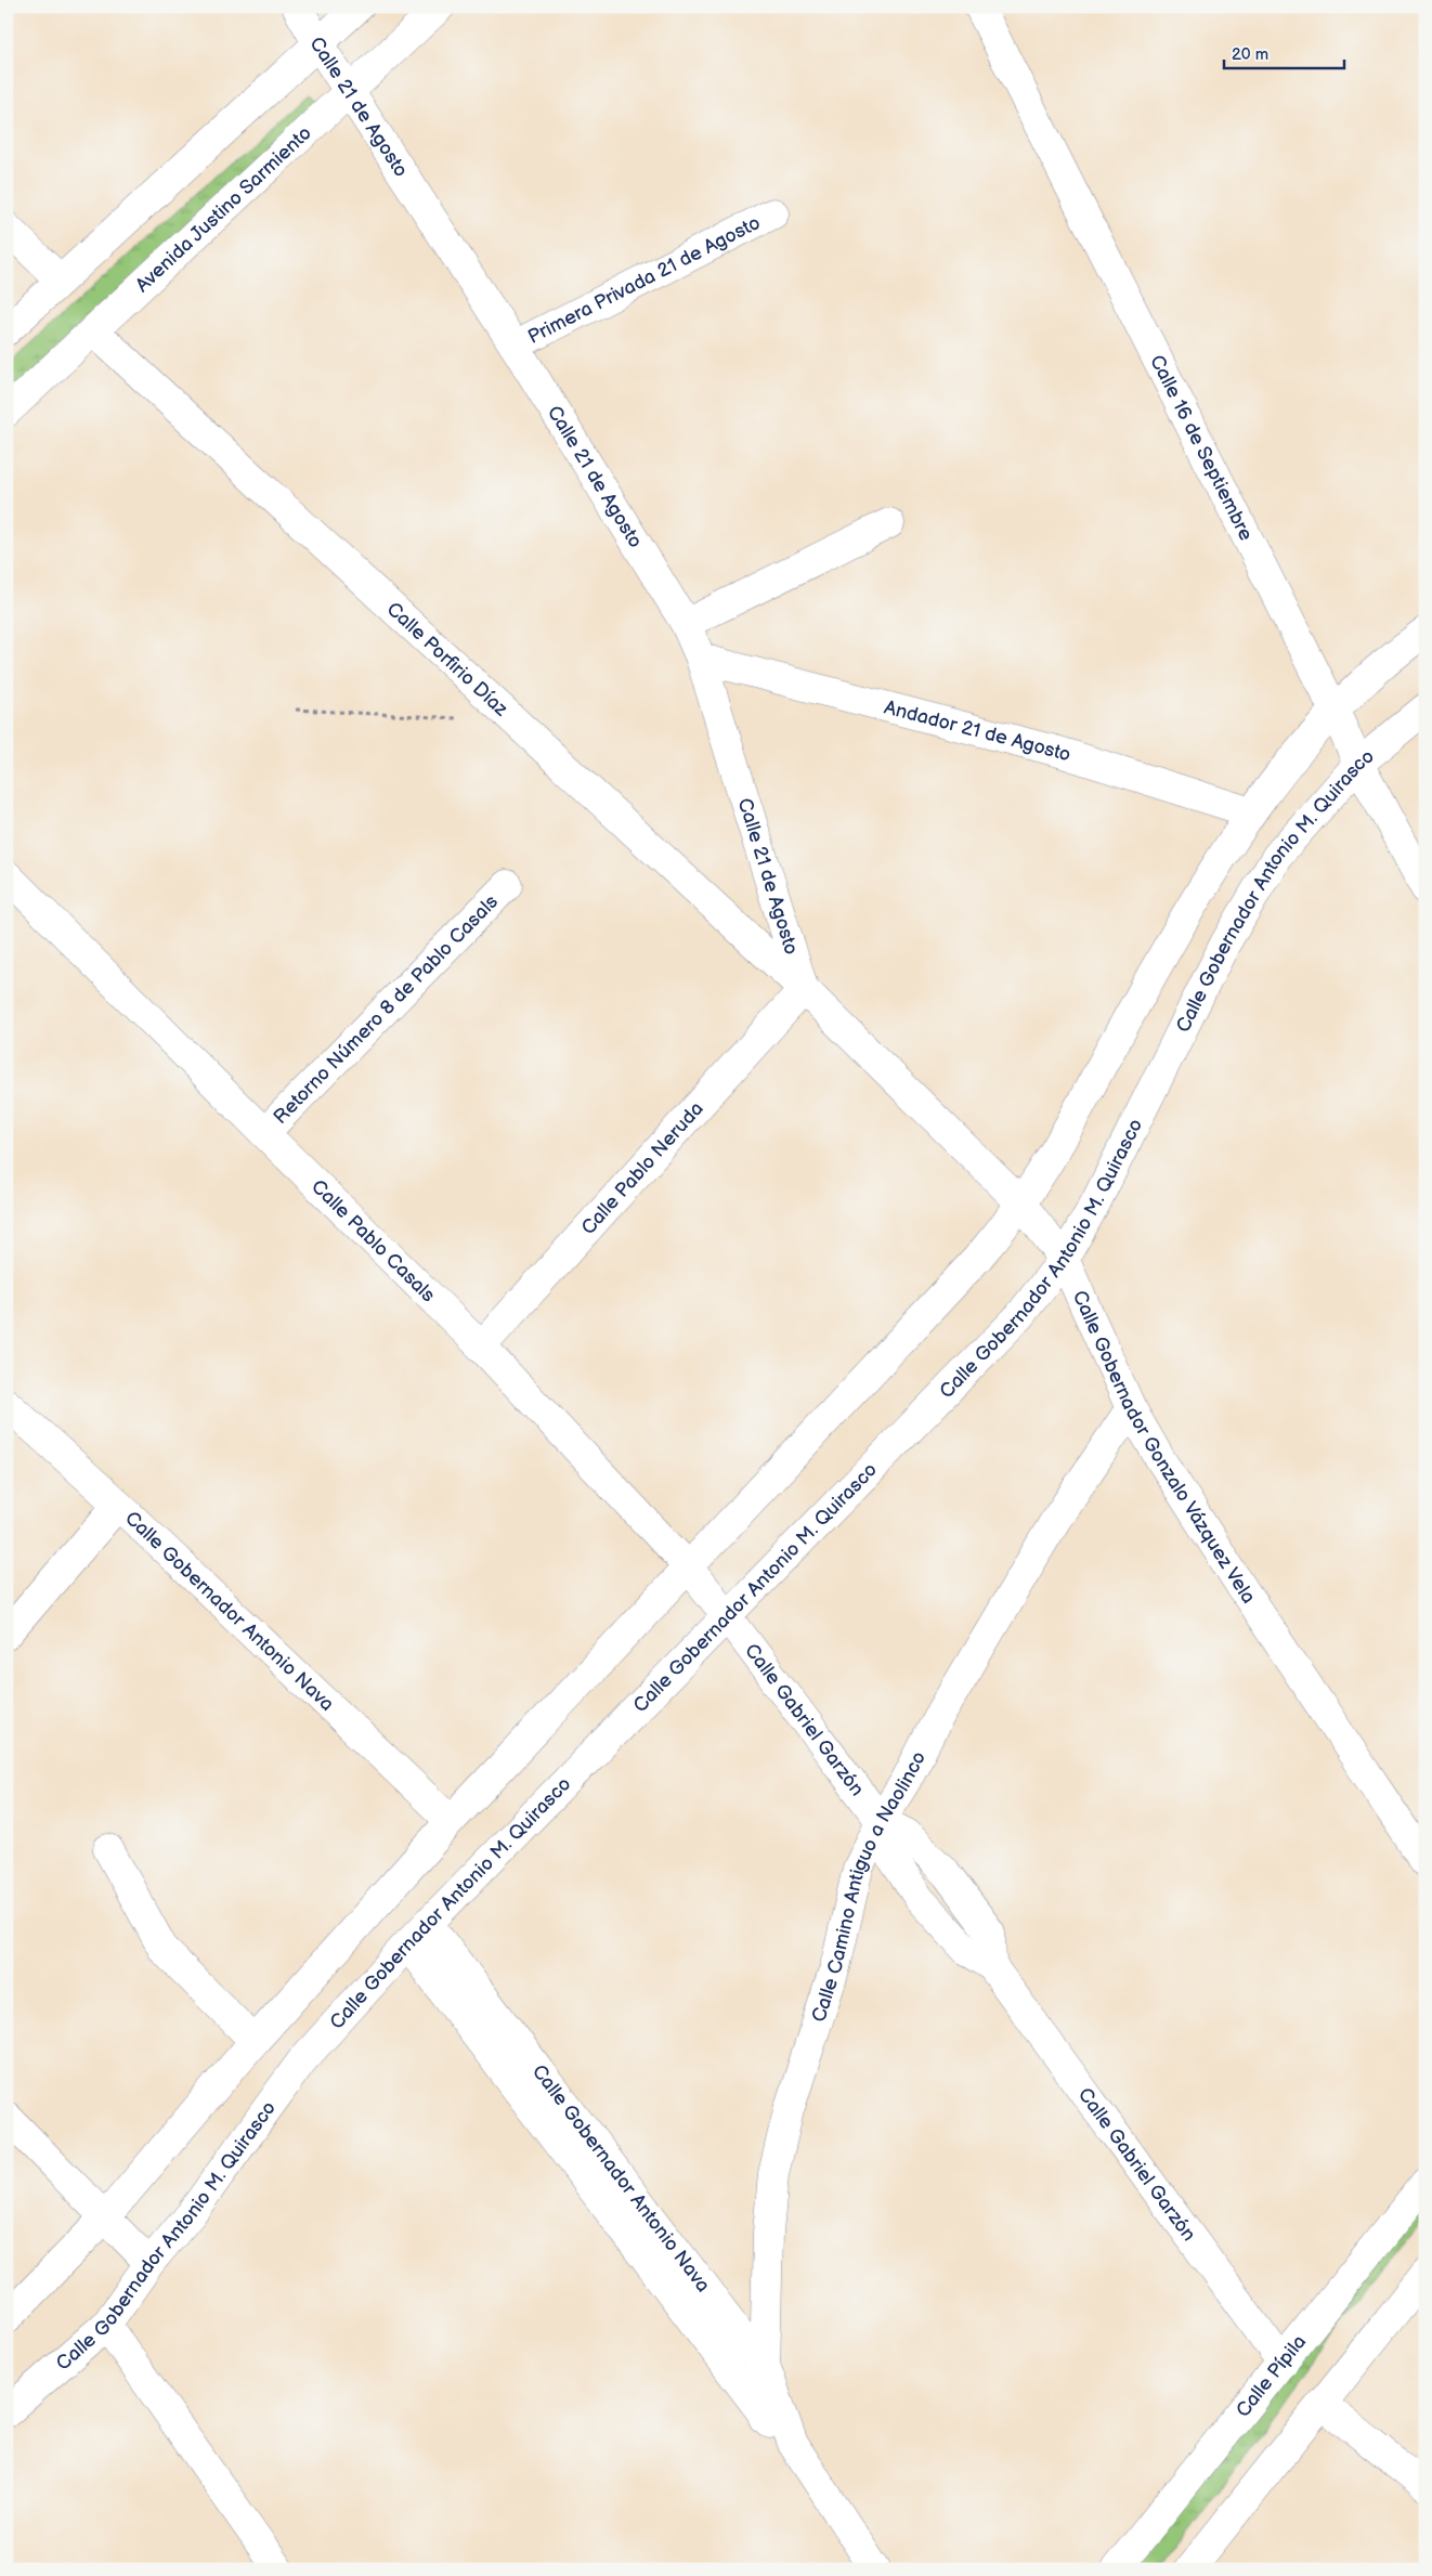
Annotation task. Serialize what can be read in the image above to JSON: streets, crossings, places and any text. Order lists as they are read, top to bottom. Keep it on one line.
{"streets":{"street":["Calle 21 de Agosto","Avenida Justino Sarmiento","Primera Privada 21 de Agosto","Calle 16 de Septiembre","Calle Porfirio Díaz","Andador 21 de Agosto","Calle Gobernador Antonio M. Quirasco","Retorno Número 8 de Pablo Casals","Calle Pablo Neruda","Calle Pablo Casals","Calle Gobernador Gonzalo Vázquez Vela","Calle Gobernador Antonio Nava","Calle Gabriel Garzón","Calle Camino Antiguo a Naolinco","Calle Pípila"]},"crossings":[["Calle 21 de Agosto","Avenida Justino Sarmiento"],["Calle 21 de Agosto","Primera Privada 21 de Agosto"],["Calle 21 de Agosto","Calle Porfirio Díaz"],["Calle 21 de Agosto","Andador 21 de Agosto"],["Calle 21 de Agosto","Calle Pablo Neruda"],["Calle 21 de Agosto","Calle Gobernador Gonzalo Vázquez Vela"],["Avenida Justino Sarmiento","Calle Porfirio Díaz"],["Calle 16 de Septiembre","Calle Gobernador Antonio M. Quirasco"],["Calle Porfirio Díaz","Calle Pablo Neruda"],["Calle Porfirio Díaz","Calle Gobernador Gonzalo Vázquez Vela"],["Calle Gobernador Antonio M. Quirasco","Calle Pablo Casals"],["Calle Gobernador Antonio M. Quirasco","Calle Gobernador Gonzalo Vázquez Vela"],["Calle Gobernador Antonio M. Quirasco","Calle Gobernador Antonio Nava"],["Calle Gobernador Antonio M. Quirasco","Calle Gabriel Garzón"],["Retorno Número 8 de Pablo Casals","Calle Pablo Casals"],["Calle Pablo Neruda","Calle Pablo Casals"],["Calle Pablo Neruda","Calle Gobernador Gonzalo Vázquez Vela"],["Calle Pablo Casals","Calle Gabriel Garzón"],["Calle Gobernador Gonzalo Vázquez Vela","Calle Camino Antiguo a Naolinco"],["Calle Gobernador Antonio Nava","Calle Camino Antiguo a Naolinco"],["Calle Gabriel Garzón","Calle Camino Antiguo a Naolinco"],["Calle Gabriel Garzón","Calle Pípila"]],"scale_bar":"20 m"}
